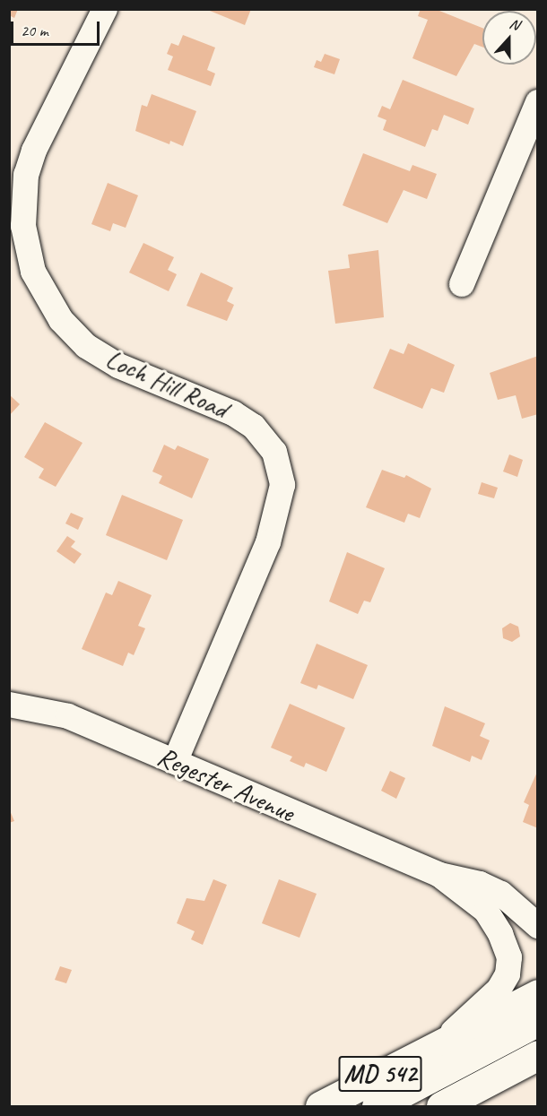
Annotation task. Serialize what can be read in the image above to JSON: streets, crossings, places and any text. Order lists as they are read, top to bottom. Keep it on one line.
{"streets":{"main road":["MD 542"],"street":["Loch Hill Road","Regester Avenue"]},"crossings":[["Loch Hill Road","Regester Avenue"],["Regester Avenue","MD 542"]],"scale_bar":"20 m","north":"top"}
